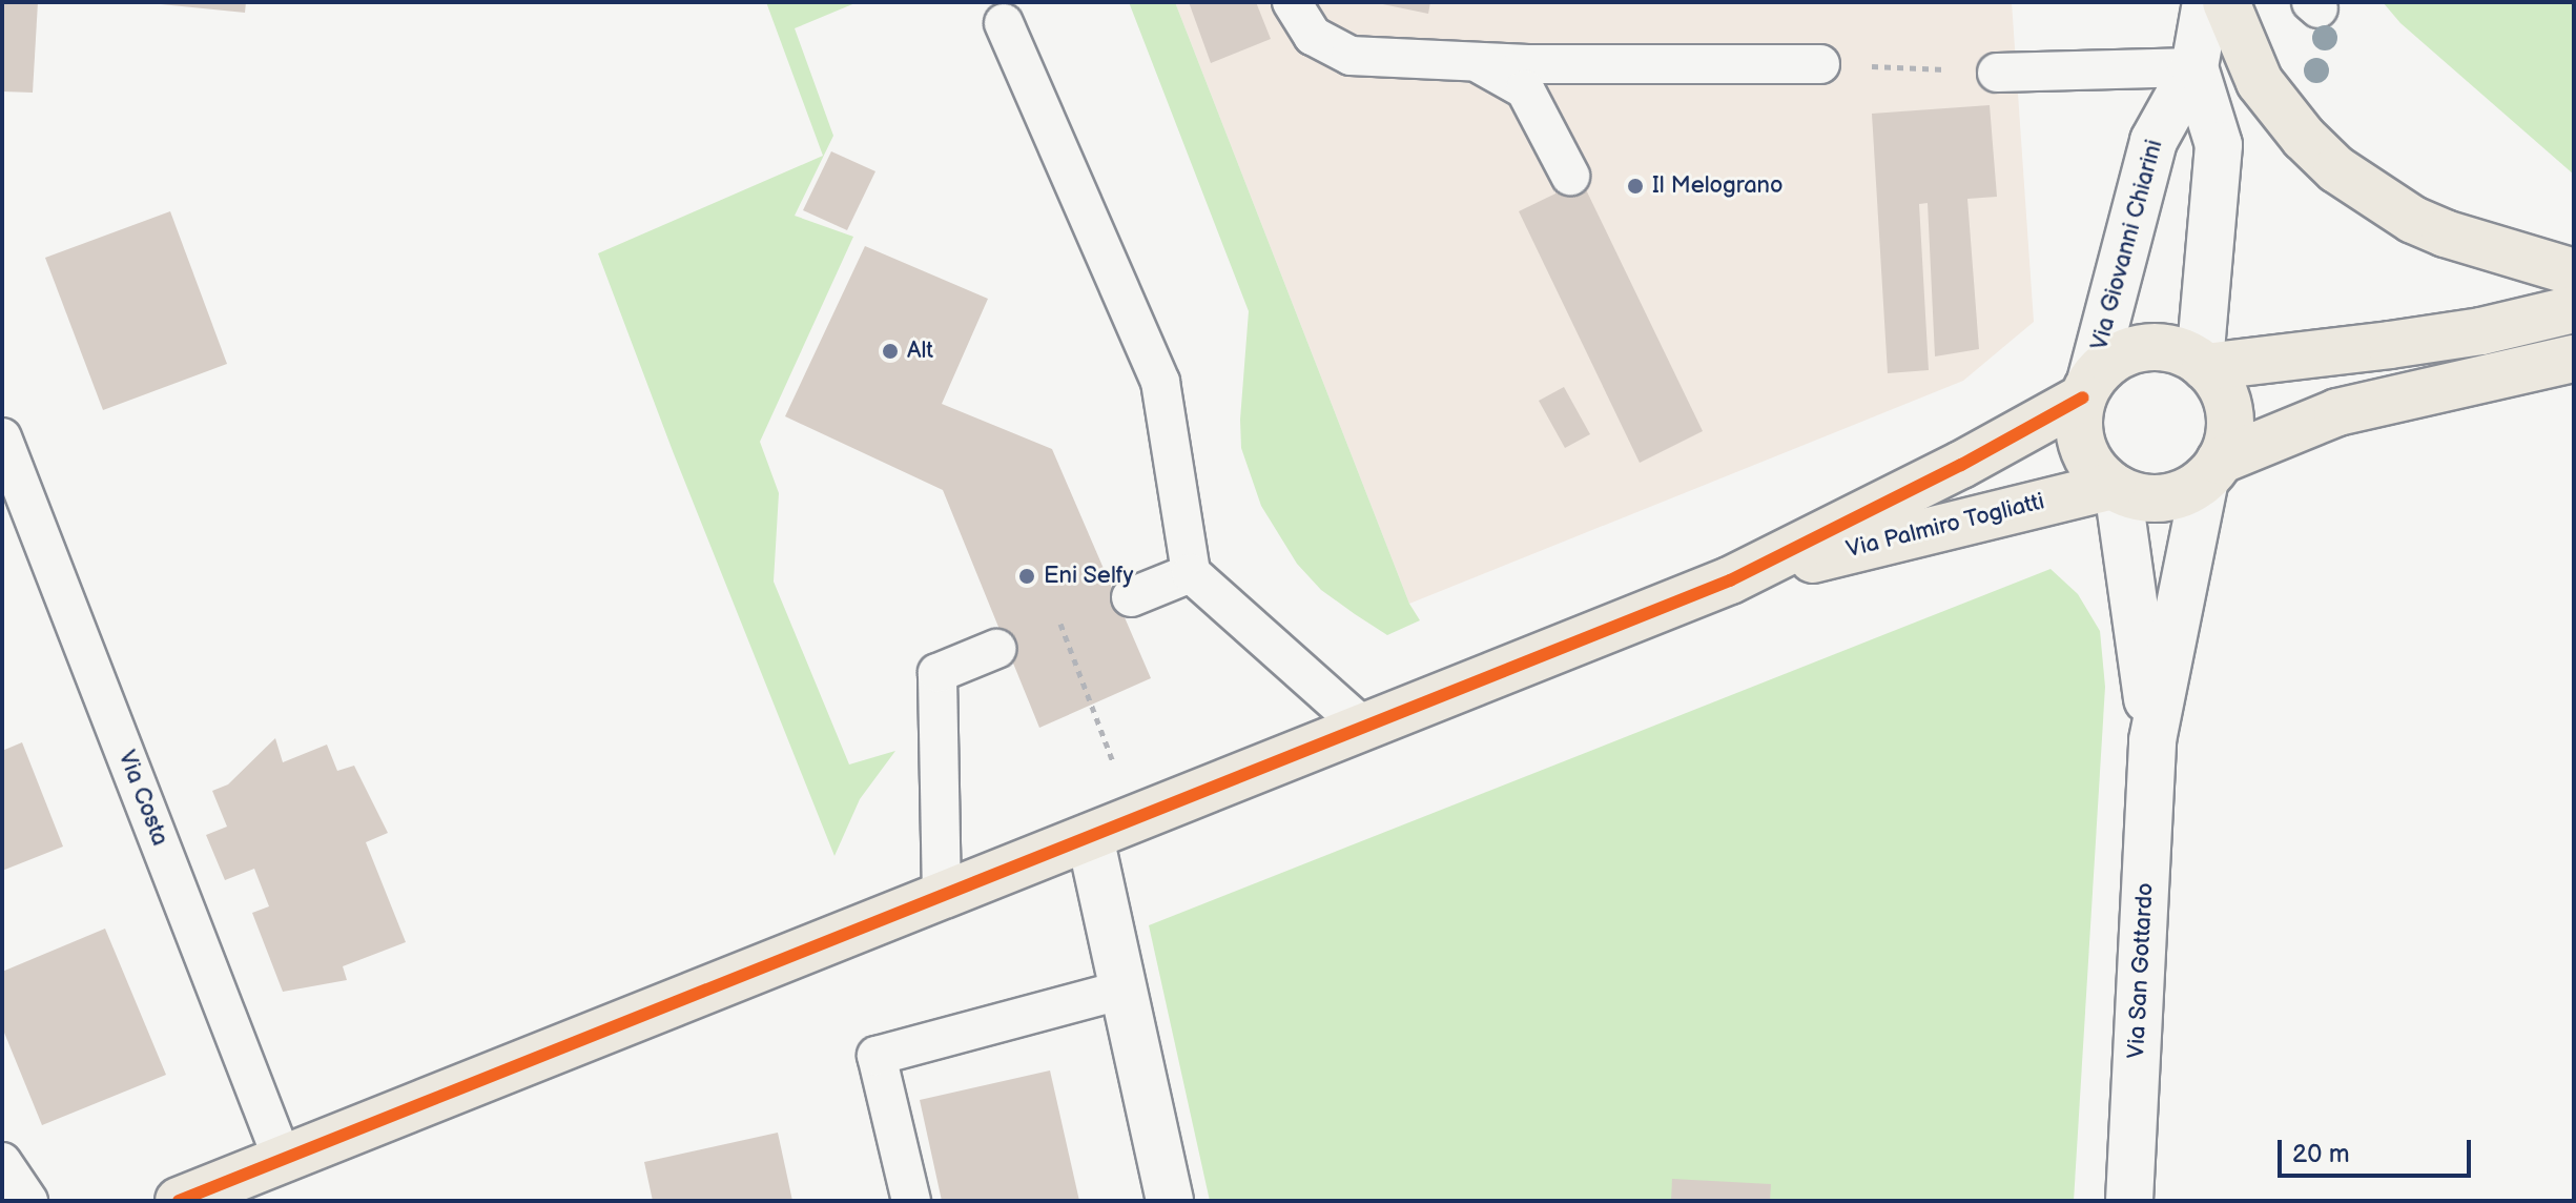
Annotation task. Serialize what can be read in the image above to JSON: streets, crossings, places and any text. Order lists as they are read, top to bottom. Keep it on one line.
{"streets":{"main road":["Via Palmiro Togliatti"],"street":["Via Giovanni Chiarini","Via San Gottardo"],"lane":["Via Costa"]},"crossings":[["Via Giovanni Chiarini","Via Palmiro Togliatti"],["Via Giovanni Chiarini","Via San Gottardo"],["Via Palmiro Togliatti","Via Costa"],["Via Palmiro Togliatti","Via San Gottardo"]],"places":["Il Melograno","Alt","Eni Selfy"],"scale_bar":"20 m"}
